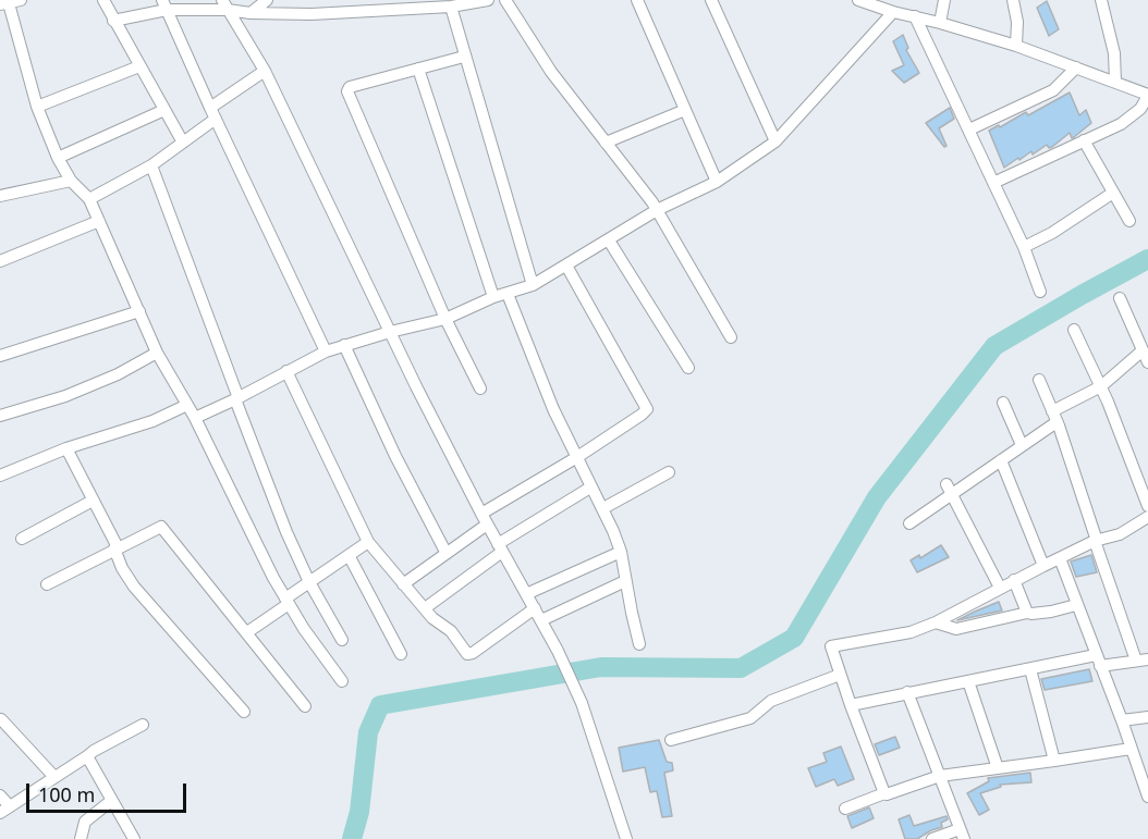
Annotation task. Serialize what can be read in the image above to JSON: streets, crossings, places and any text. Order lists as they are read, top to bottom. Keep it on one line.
{"scale_bar":"100 m"}
